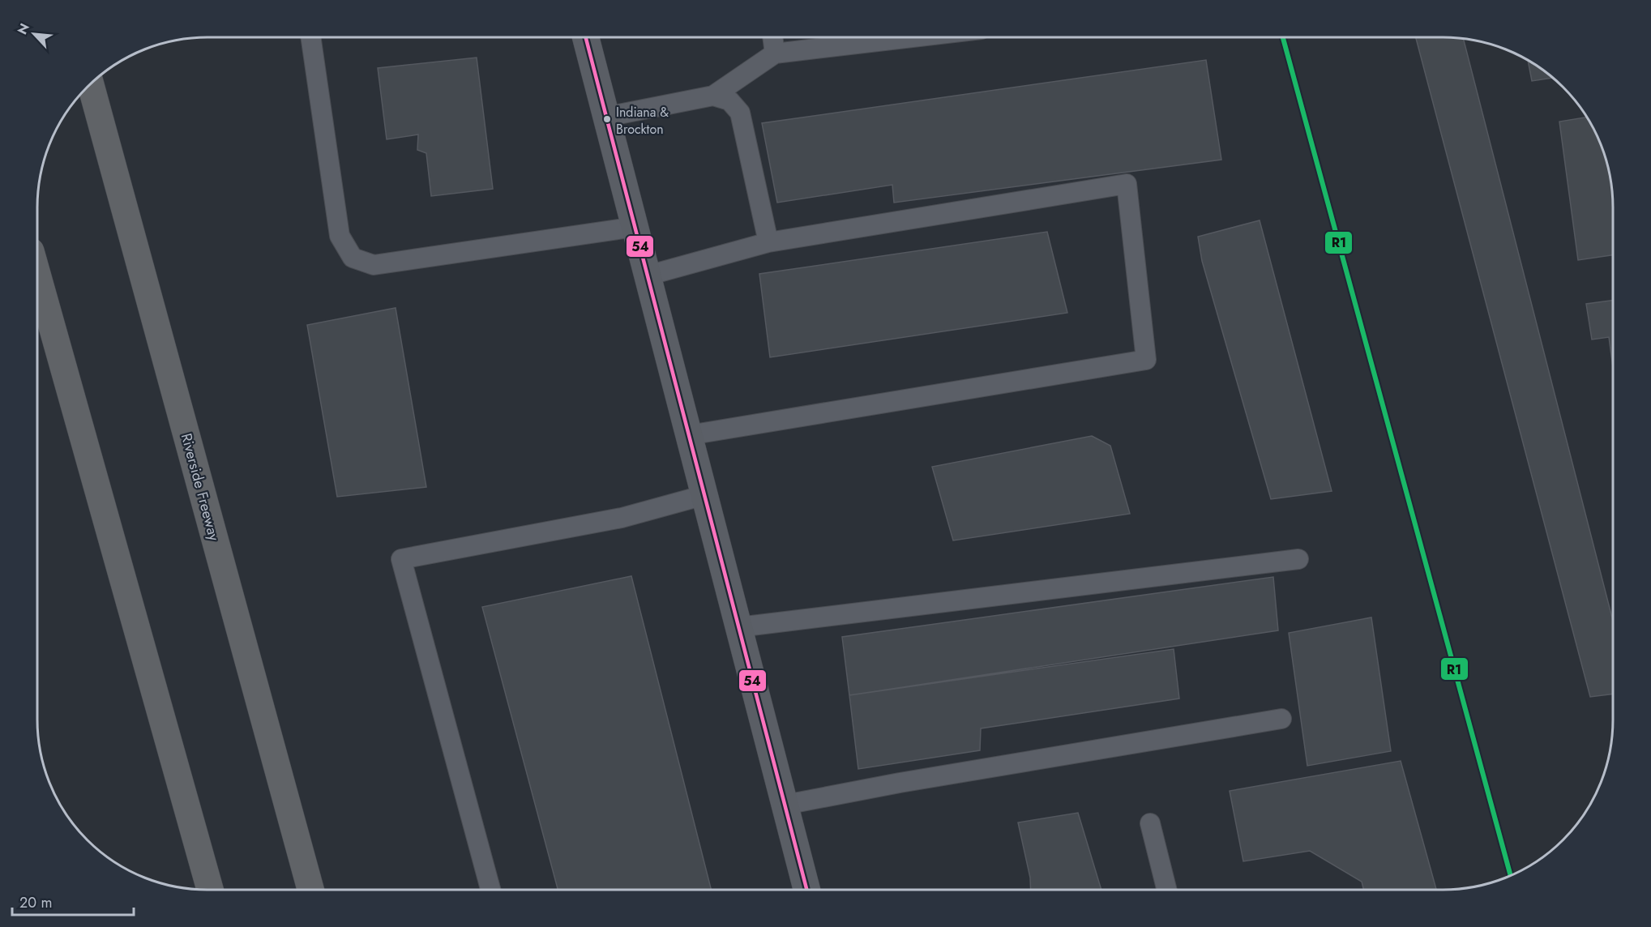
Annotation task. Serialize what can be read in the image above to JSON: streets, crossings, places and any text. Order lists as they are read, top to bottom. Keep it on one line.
{"streets":{"highway":["Riverside Freeway"]},"places":["Indiana & Brockton"],"lines":["transit line R1","transit line 54"],"scale_bar":"20 m","north":"top left"}
